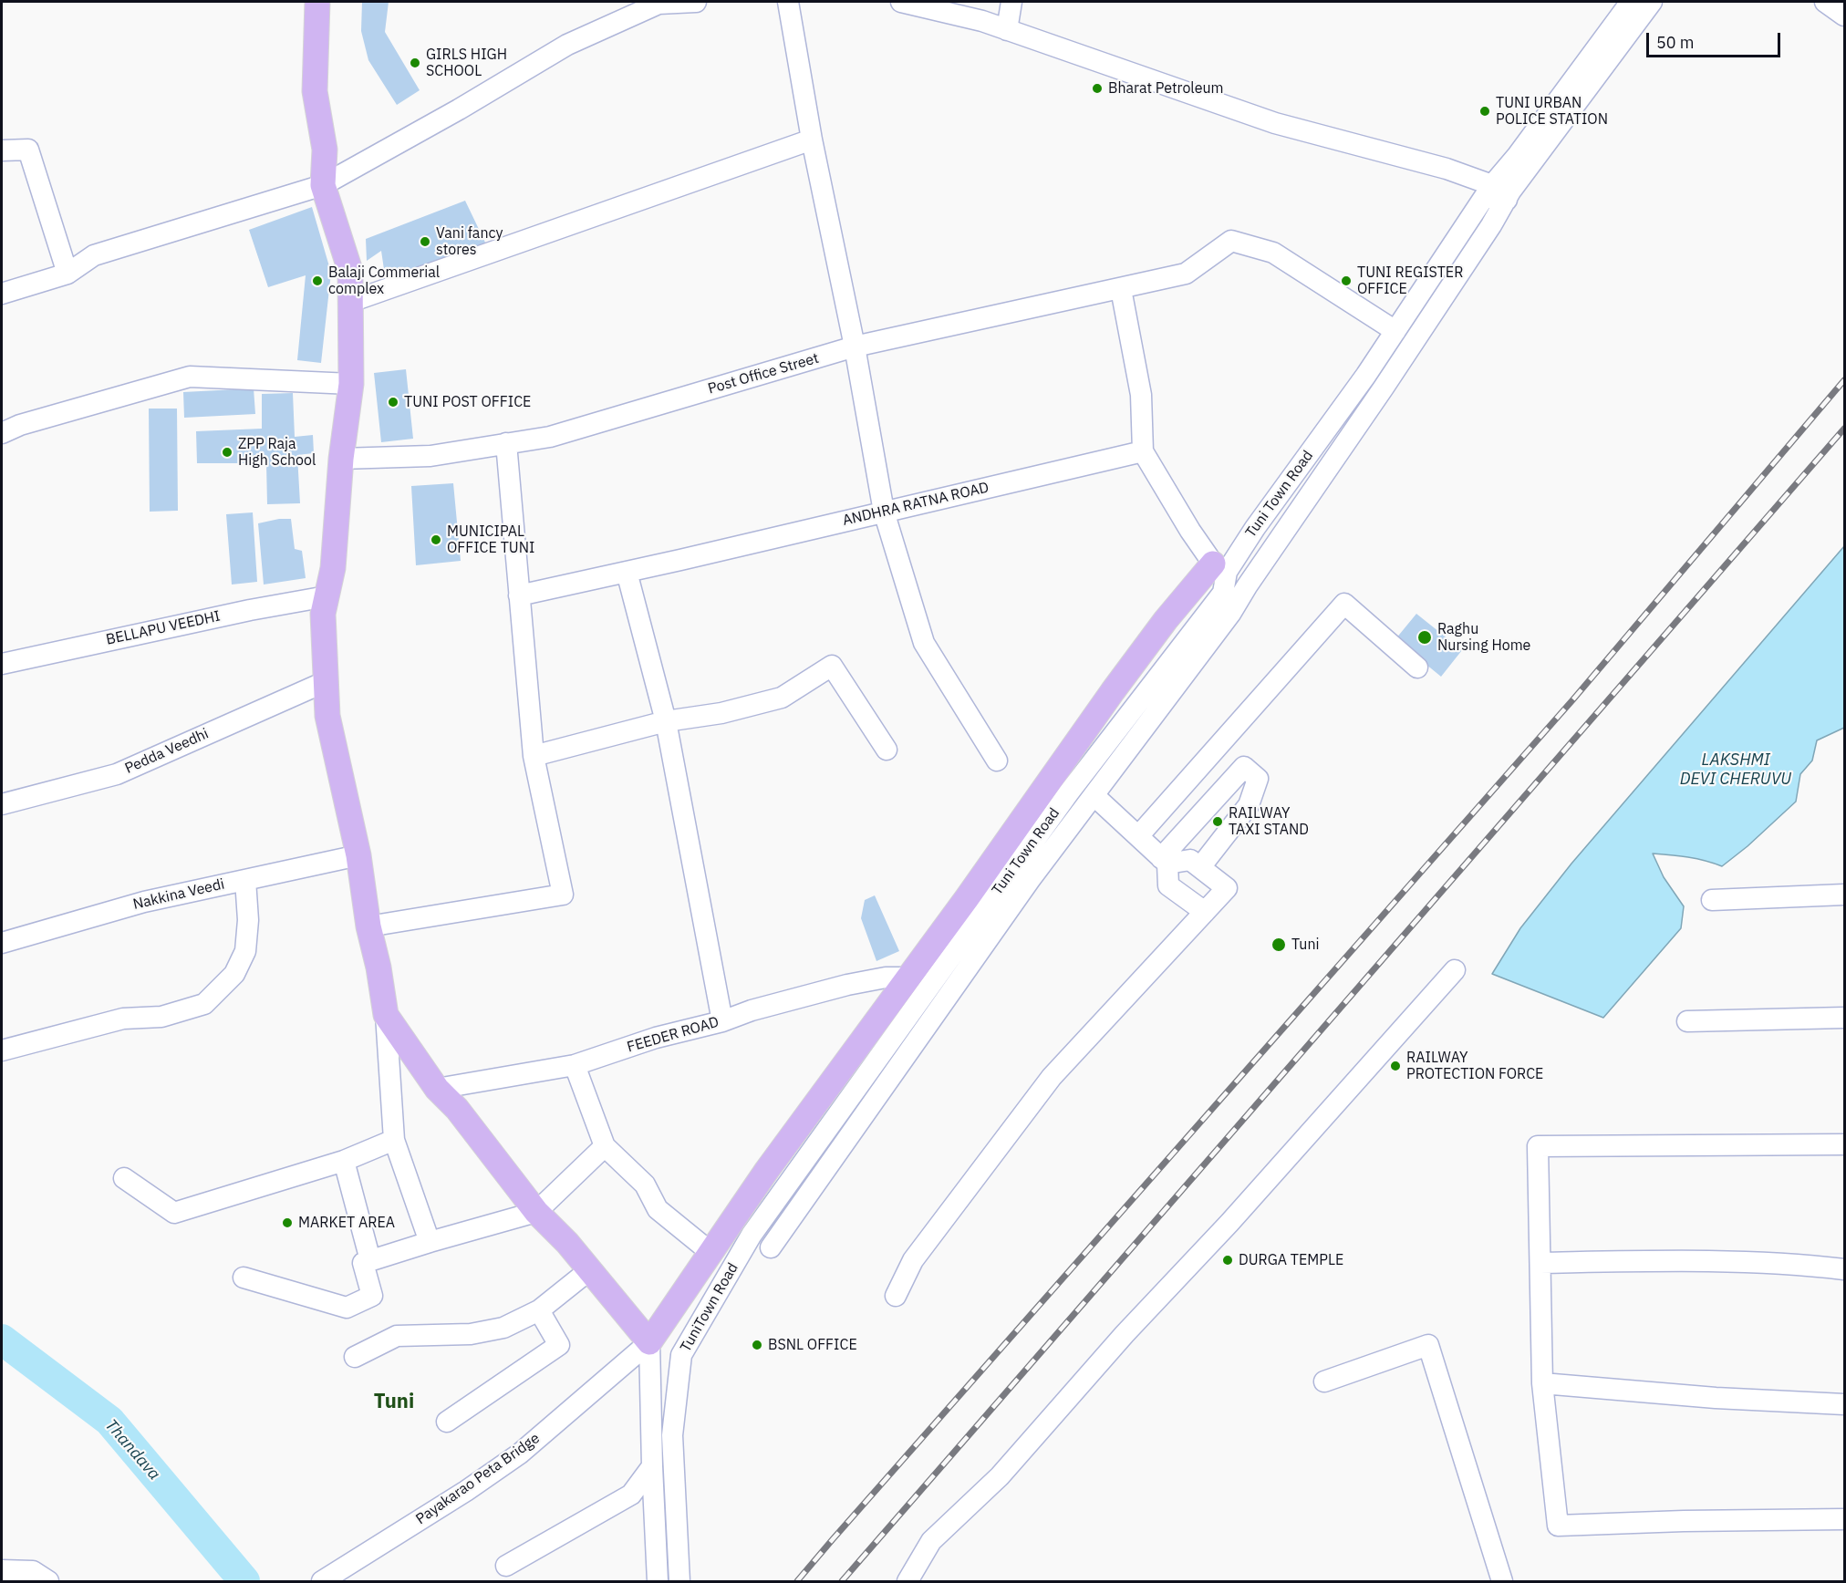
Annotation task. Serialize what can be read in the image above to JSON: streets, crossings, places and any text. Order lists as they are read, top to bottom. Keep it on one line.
{"streets":{"street":["Post Office Street","Tuni Town Road","ANDHRA RATNA ROAD","BELLAPU VEEDHI","Pedda Veedhi","Nakkina Veedi","FEEDER ROAD","TuniTown Road","Payakarao Peta Bridge"]},"crossings":[["Post Office Street","Tuni Town Road"],["Tuni Town Road","TuniTown Road"]],"districts":["Tuni"],"water":["LAKSHMI DEVI CHERUVU","Thandava"],"places":["GIRLS HIGH SCHOOL","Bharat Petroleum","TUNI URBAN POLICE STATION","Vani fancy stores","Balaji Commerial complex","TUNI REGISTER OFFICE","TUNI POST OFFICE","ZPP Raja High School","MUNICIPAL OFFICE TUNI","Raghu Nursing Home","RAILWAY TAXI STAND","Tuni","RAILWAY PROTECTION FORCE","MARKET AREA","DURGA TEMPLE","BSNL OFFICE"],"scale_bar":"50 m"}
